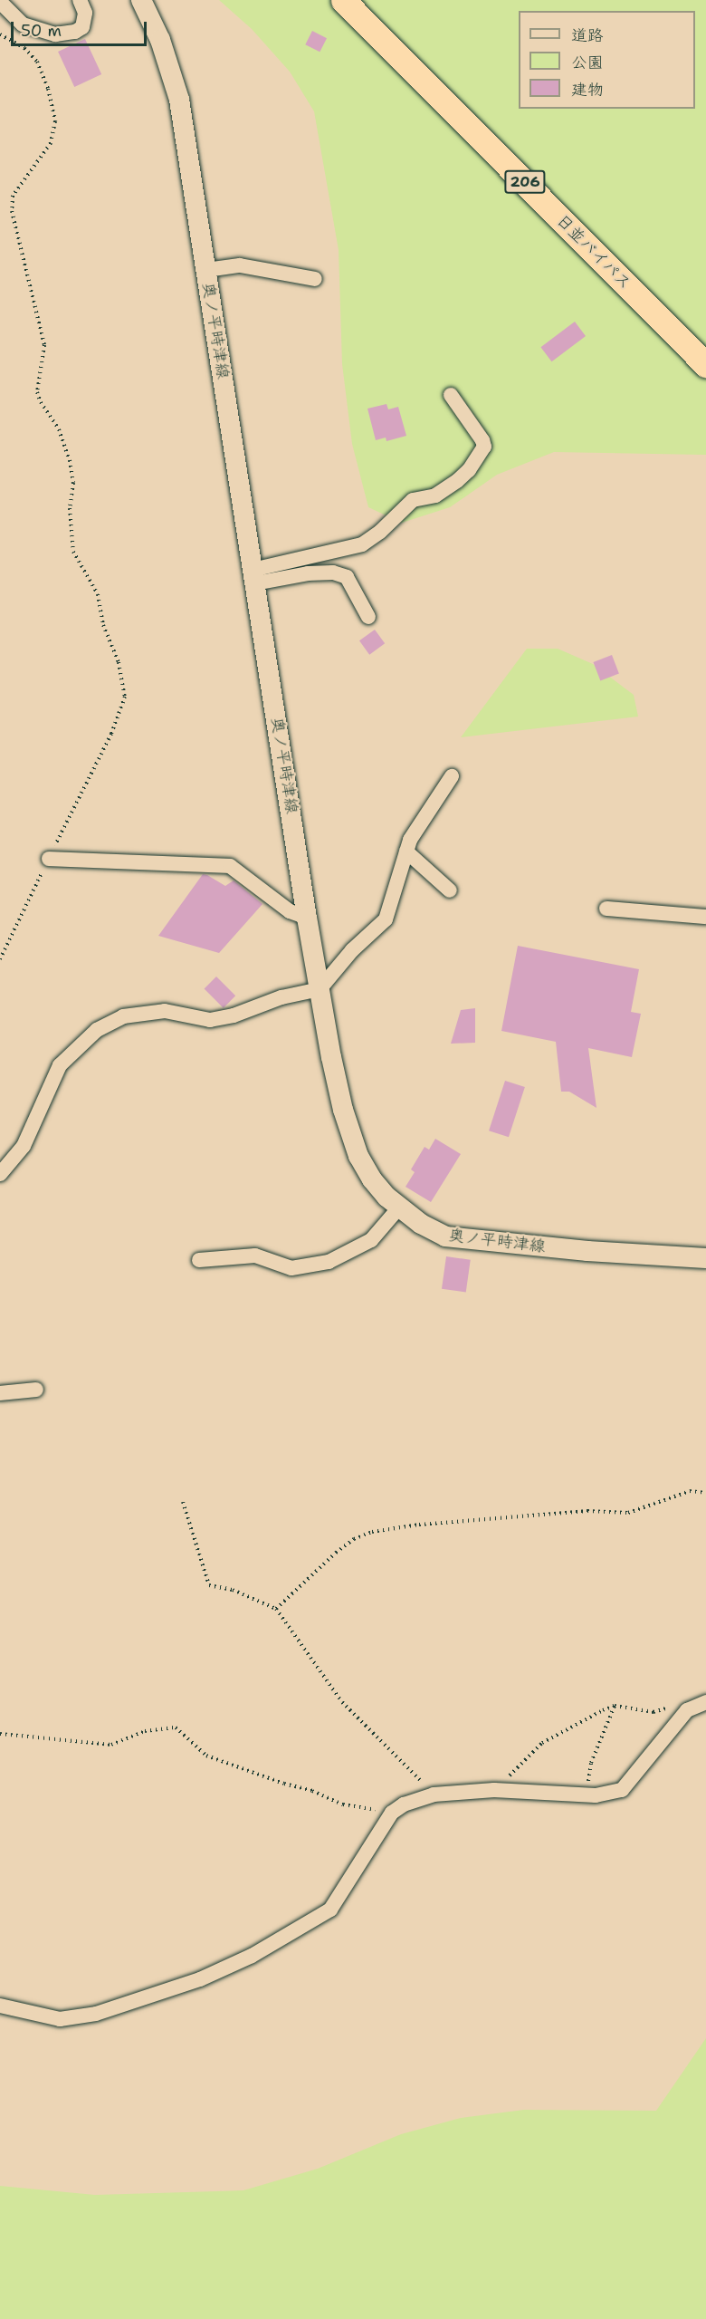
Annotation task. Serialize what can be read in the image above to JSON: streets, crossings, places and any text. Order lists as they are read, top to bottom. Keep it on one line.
{"streets":{"highway":["206","日並バイパス"],"main road":["奥ノ平時津線"]},"legend":["道路","公園","建物"],"scale_bar":"50 m"}
